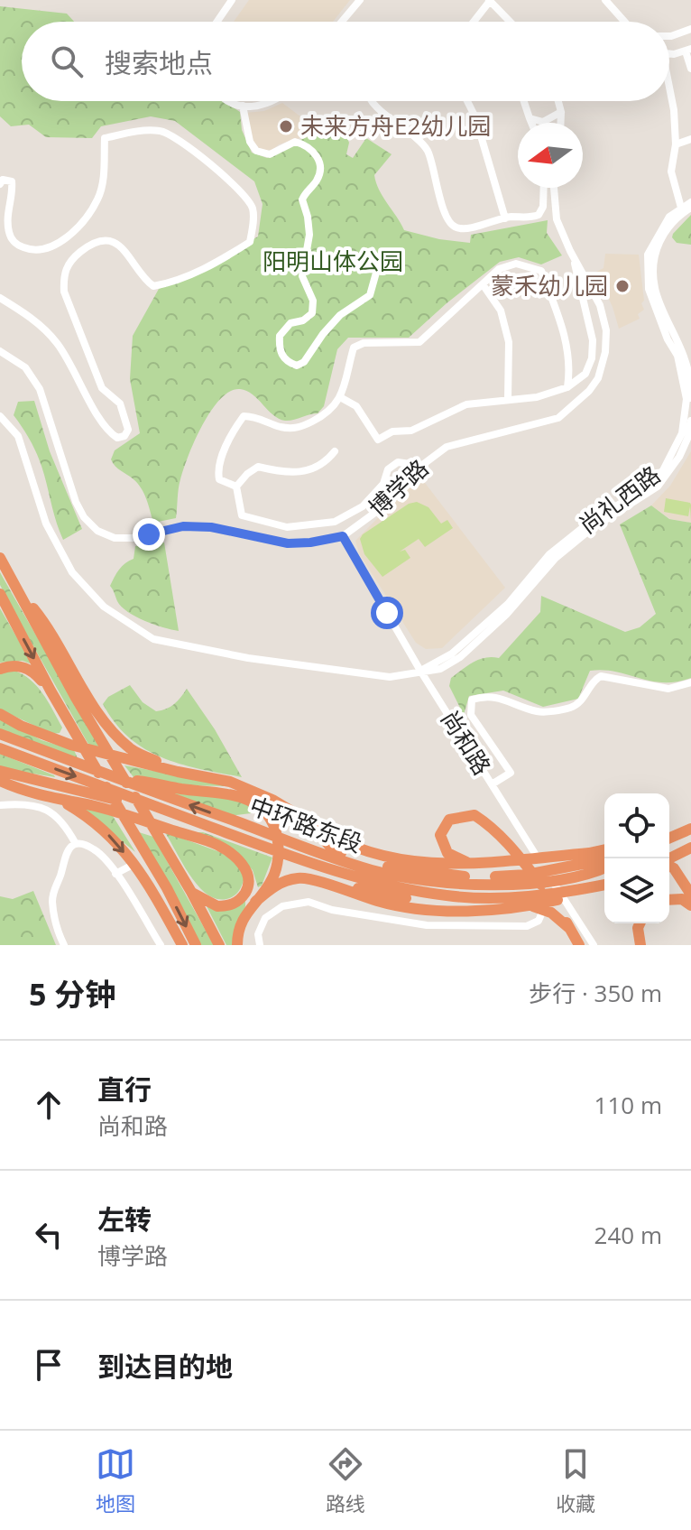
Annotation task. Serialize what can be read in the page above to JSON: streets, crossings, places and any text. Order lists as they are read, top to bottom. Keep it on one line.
{"streets":{"highway":["中环路东段"],"street":["博学路","尚礼西路","尚和路"]},"crossings":[["博学路","尚和路"],["尚礼西路","尚和路"]],"parks":["阳明山体公园"],"places":["未来方舟E2幼儿园","蒙禾幼儿园"],"north":"left","page":{"search":"搜索地点","heading":["5 分钟","步行 · 350 m"],"list":[["直行","尚和路","110 m"],["左转","博学路","240 m"],"到达目的地"],"nav":["地图","路线","收藏"]}}
